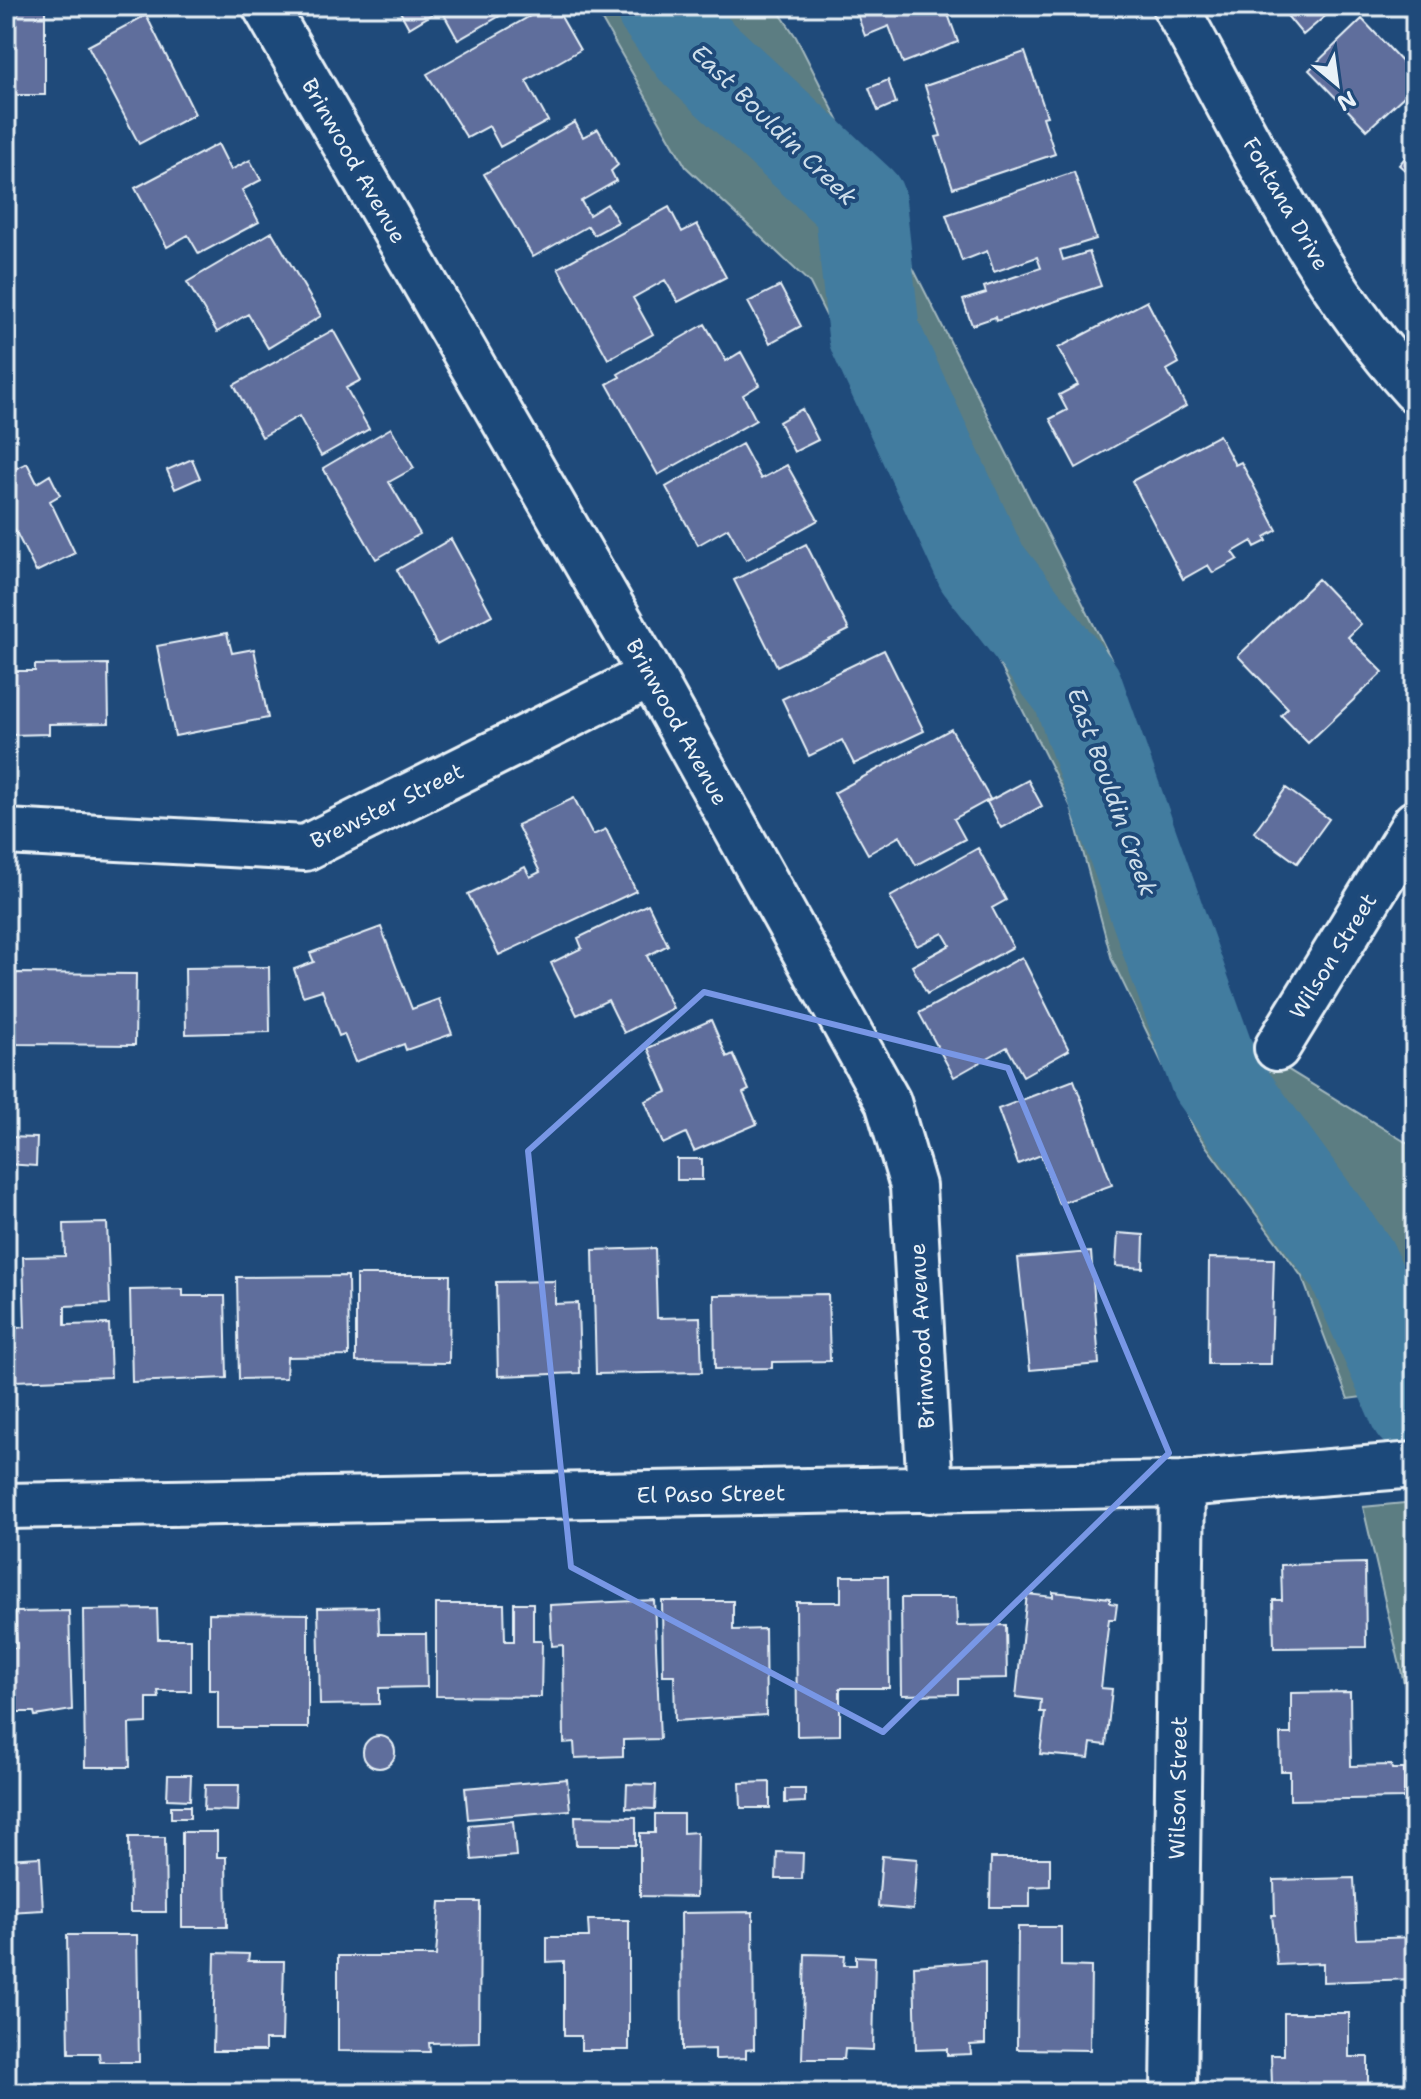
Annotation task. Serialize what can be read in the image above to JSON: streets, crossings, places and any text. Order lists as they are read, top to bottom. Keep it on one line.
{"streets":{"street":["Brinwood Avenue","Fontana Drive","Brewster Street","Wilson Street","El Paso Street"]},"crossings":[["Brinwood Avenue","Brewster Street"],["Brinwood Avenue","El Paso Street"],["Wilson Street","El Paso Street"]],"water":["East Bouldin Creek"],"north":"bottom right"}
